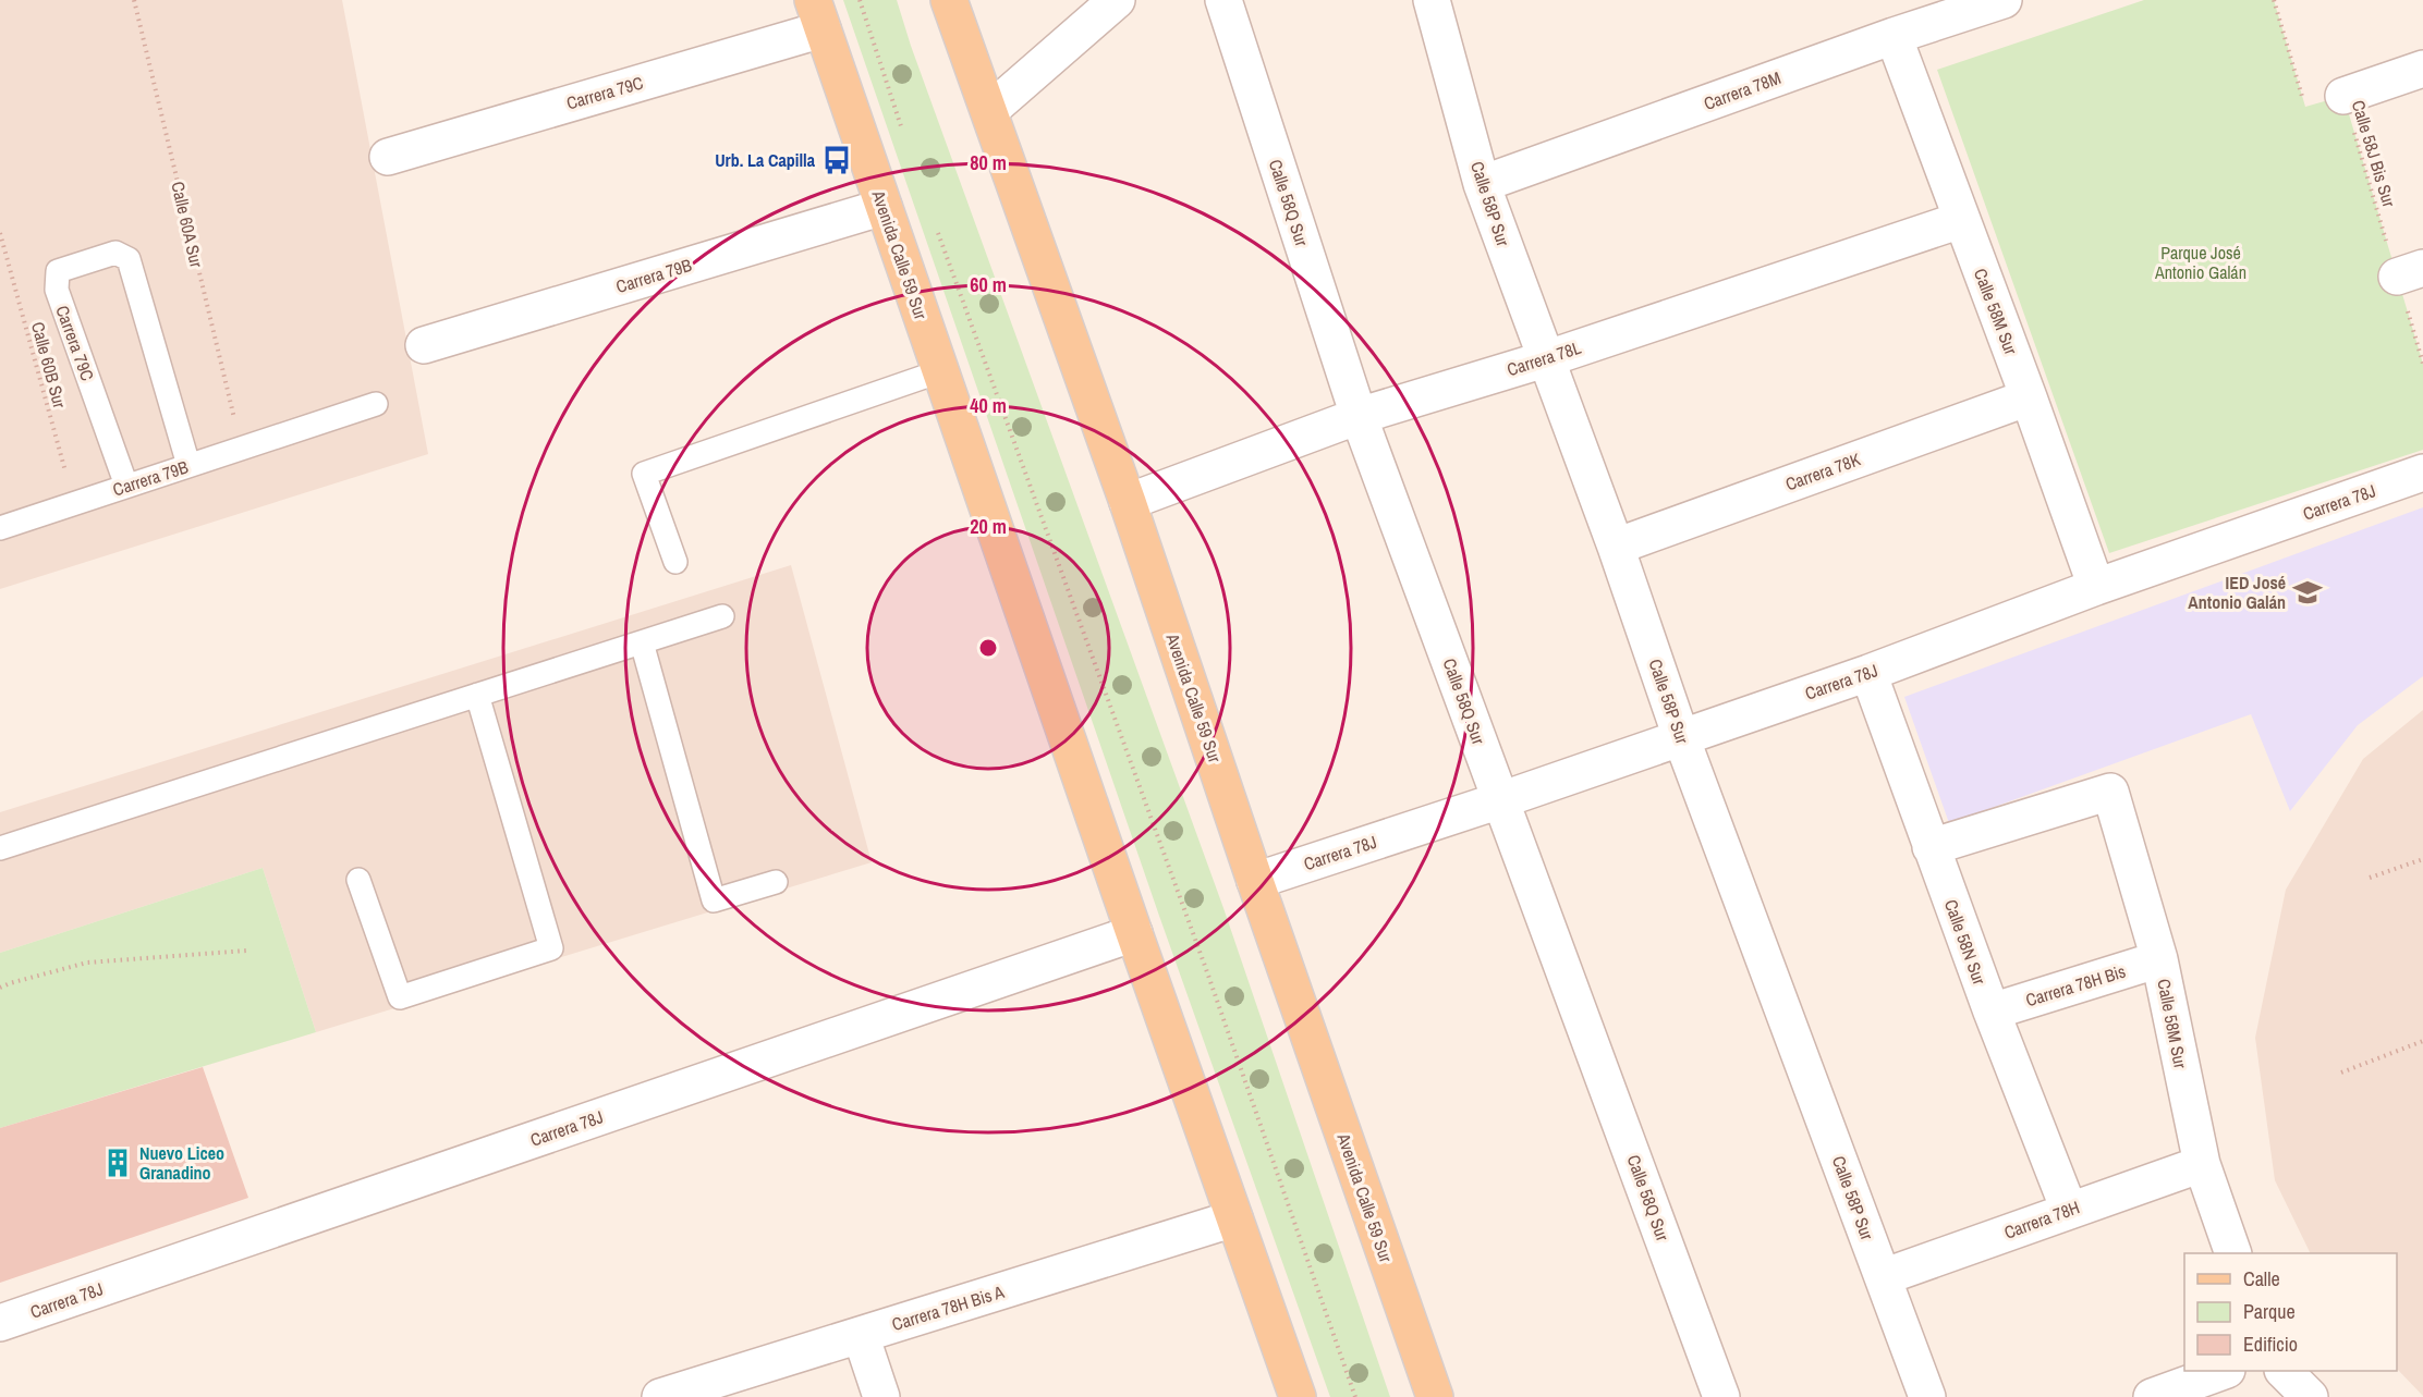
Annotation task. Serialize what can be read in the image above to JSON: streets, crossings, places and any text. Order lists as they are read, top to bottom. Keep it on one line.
{"streets":{"main road":["Avenida Calle 59 Sur"],"street":["Carrera 78M","Carrera 79C","Calle 58Q Sur","Calle 58P Sur","Carrera 79B","Calle 58M Sur","Carrera 78L","Carrera 78K","Carrera 78J","Calle 58N Sur","Carrera 78H Bis","Carrera 78H","Carrera 78H Bis A"],"path":["Calle 58J Bis Sur","Calle 60A Sur","Calle 60B Sur"]},"crossings":[["Carrera 78M","Calle 58P Sur"],["Carrera 78M","Calle 58M Sur"],["Carrera 79C","Avenida Calle 59 Sur"],["Carrera 79C","Carrera 79B"],["Calle 58Q Sur","Carrera 78L"],["Calle 58Q Sur","Carrera 78J"],["Calle 58P Sur","Carrera 78L"],["Calle 58P Sur","Carrera 78K"],["Calle 58P Sur","Carrera 78J"],["Calle 58P Sur","Carrera 78H"],["Calle 60A Sur","Carrera 79B"],["Avenida Calle 59 Sur","Carrera 79B"],["Avenida Calle 59 Sur","Carrera 78L"],["Avenida Calle 59 Sur","Carrera 78J"],["Avenida Calle 59 Sur","Carrera 78H Bis A"],["Carrera 79B","Calle 60B Sur"],["Calle 58M Sur","Carrera 78L"],["Calle 58M Sur","Carrera 78K"],["Calle 58M Sur","Carrera 78J"],["Calle 58M Sur","Calle 58N Sur"],["Calle 58M Sur","Carrera 78H Bis"],["Calle 58M Sur","Carrera 78H"],["Carrera 78J","Calle 58N Sur"],["Calle 58N Sur","Carrera 78H Bis"],["Calle 58N Sur","Carrera 78H"]],"parks":["Parque José Antonio Galán"],"places":{"bus stop":["Urb. La Capilla"],"school or university":["IED José Antonio Galán"],"building":["Nuevo Liceo Granadino"]},"legend":["Calle","Parque","Edificio"],"rings":["80 m","60 m","40 m","20 m"]}
